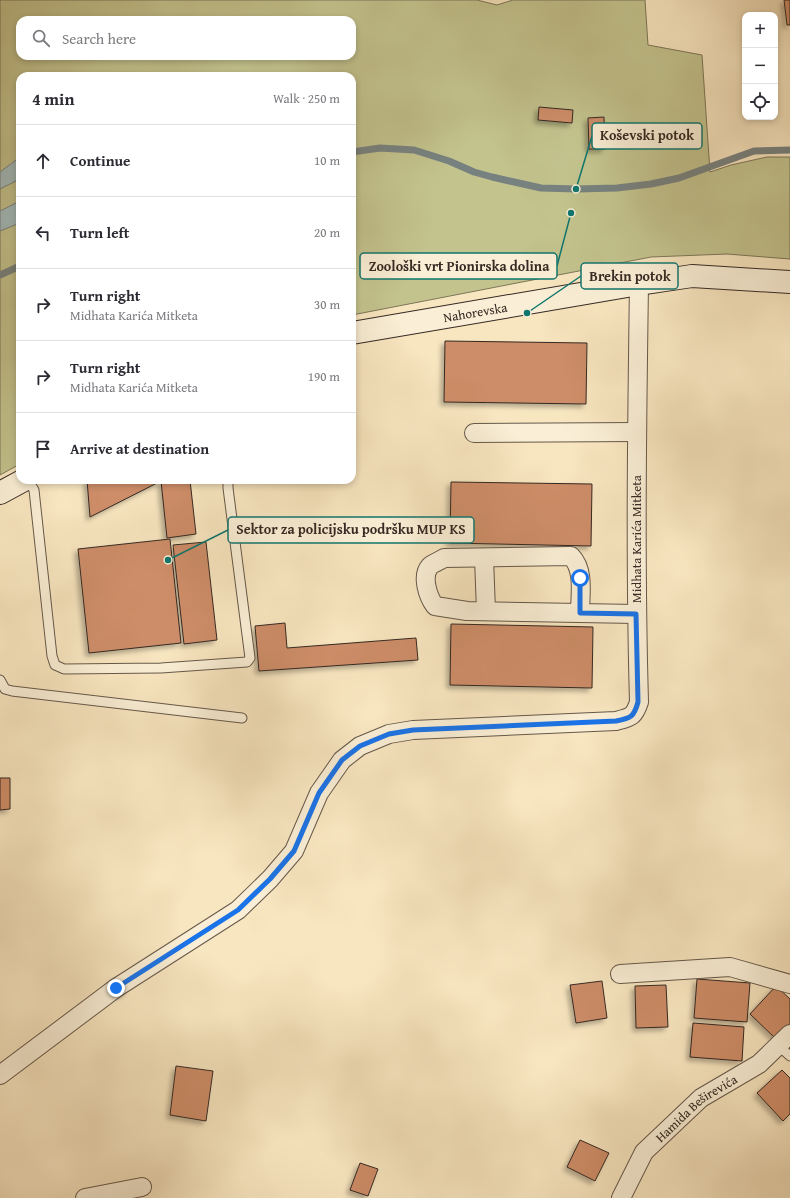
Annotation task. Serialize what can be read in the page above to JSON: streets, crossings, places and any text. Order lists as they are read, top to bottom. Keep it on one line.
{"streets":{"street":["Nahorevska","Midhata Karića Mitketa","Hamida Beširevića"]},"crossings":[["Nahorevska","Midhata Karića Mitketa"]],"places":["Koševski potok","Zoološki vrt Pionirska dolina","Brekin potok","Sektor za policijsku podršku MUP KS"],"page":{"map_buttons":["+","−"],"search":"Search here","heading":["4 min","Walk · 250 m"],"list":[["Continue","10 m"],["Turn left","20 m"],["Turn right","Midhata Karića Mitketa","30 m"],["Turn right","Midhata Karića Mitketa","190 m"],"Arrive at destination"]}}
